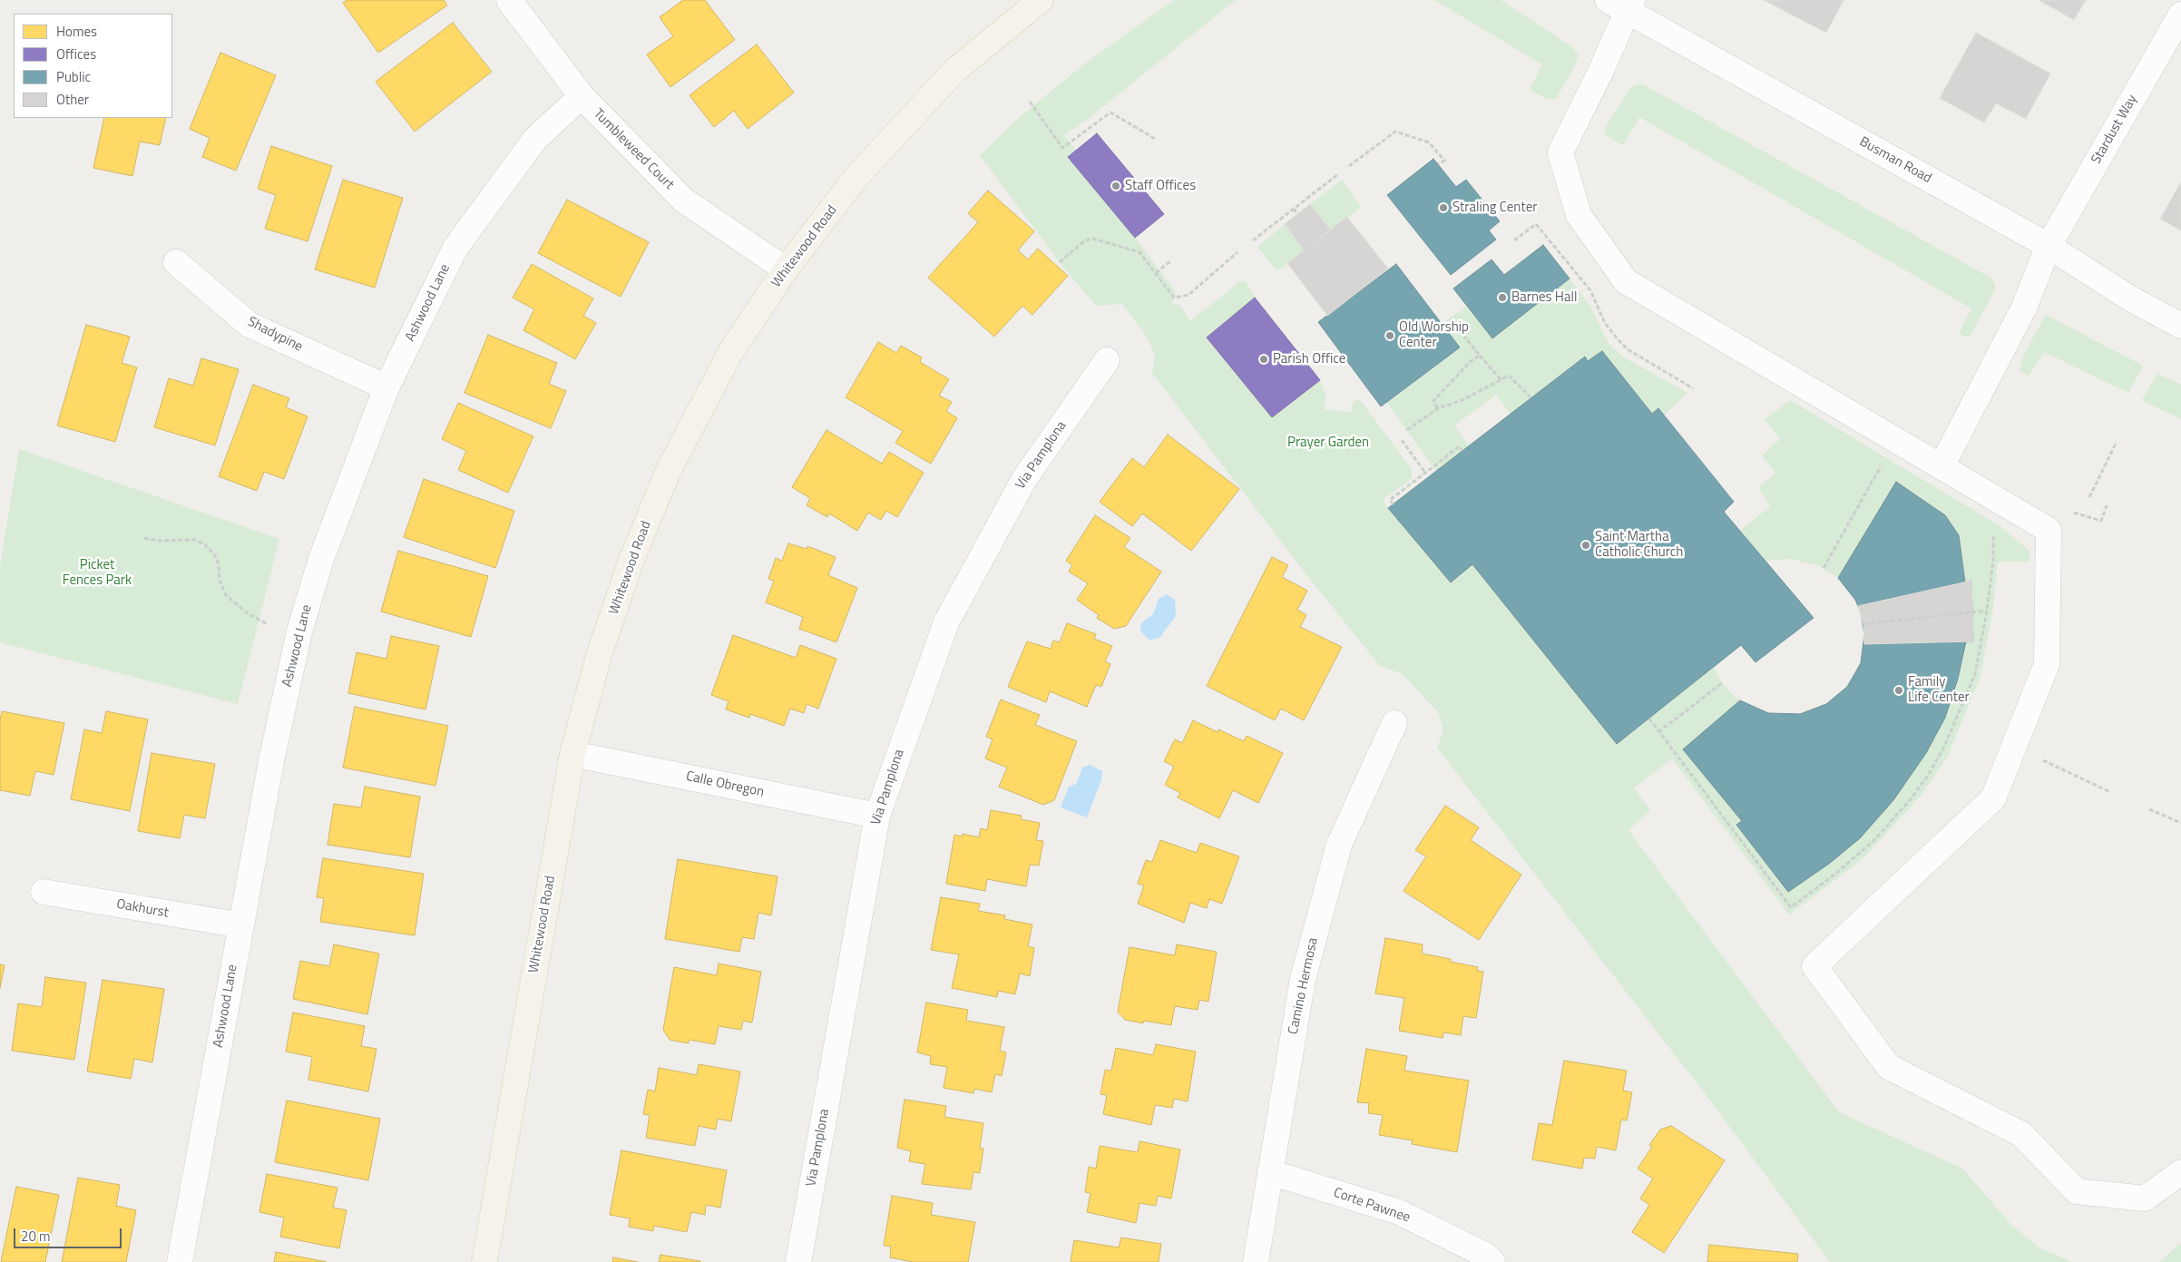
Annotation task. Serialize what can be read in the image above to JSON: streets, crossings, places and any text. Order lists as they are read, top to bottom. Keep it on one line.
{"streets":{"main road":["Whitewood Road"],"street":["Stardust Way","Tumbleweed Court","Busman Road","Ashwood Lane","Shadypine","Via Pamplona","Calle Obregon","Oakhurst","Camino Hermosa","Corte Pawnee"]},"crossings":[["Stardust Way","Busman Road"],["Tumbleweed Court","Whitewood Road"],["Tumbleweed Court","Ashwood Lane"],["Whitewood Road","Calle Obregon"],["Ashwood Lane","Shadypine"],["Ashwood Lane","Oakhurst"],["Via Pamplona","Calle Obregon"],["Camino Hermosa","Corte Pawnee"]],"parks":["Prayer Garden","Picket Fences Park"],"places":["Staff Offices","Straling Center","Barnes Hall","Old Worship Center","Parish Office","Saint Martha Catholic Church","Family Life Center"],"legend":["Homes","Offices","Public","Other"],"scale_bar":"20 m"}
